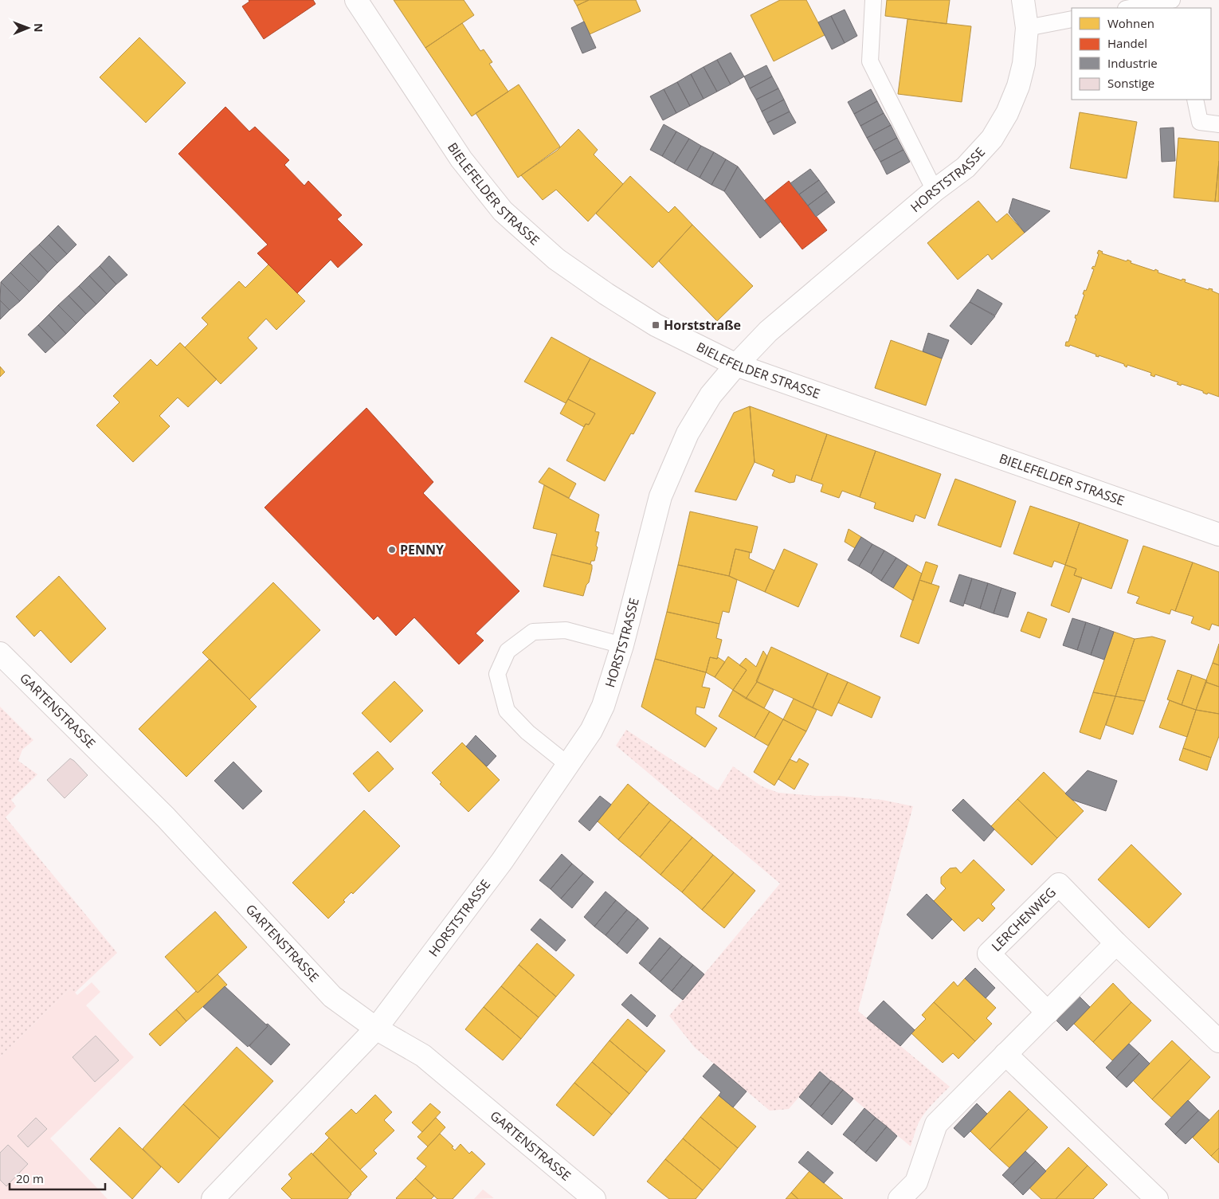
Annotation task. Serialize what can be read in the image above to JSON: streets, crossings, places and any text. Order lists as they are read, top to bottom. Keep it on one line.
{"streets":{"street":["HORSTSTRASSE","BIELEFELDER STRASSE","GARTENSTRASSE","LERCHENWEG"]},"crossings":[["HORSTSTRASSE","BIELEFELDER STRASSE"],["HORSTSTRASSE","GARTENSTRASSE"]],"places":{"transit":["Horststraße"],"other":["PENNY"]},"legend":["Wohnen","Handel","Industrie","Sonstige"],"scale_bar":"20 m","north":"right"}
